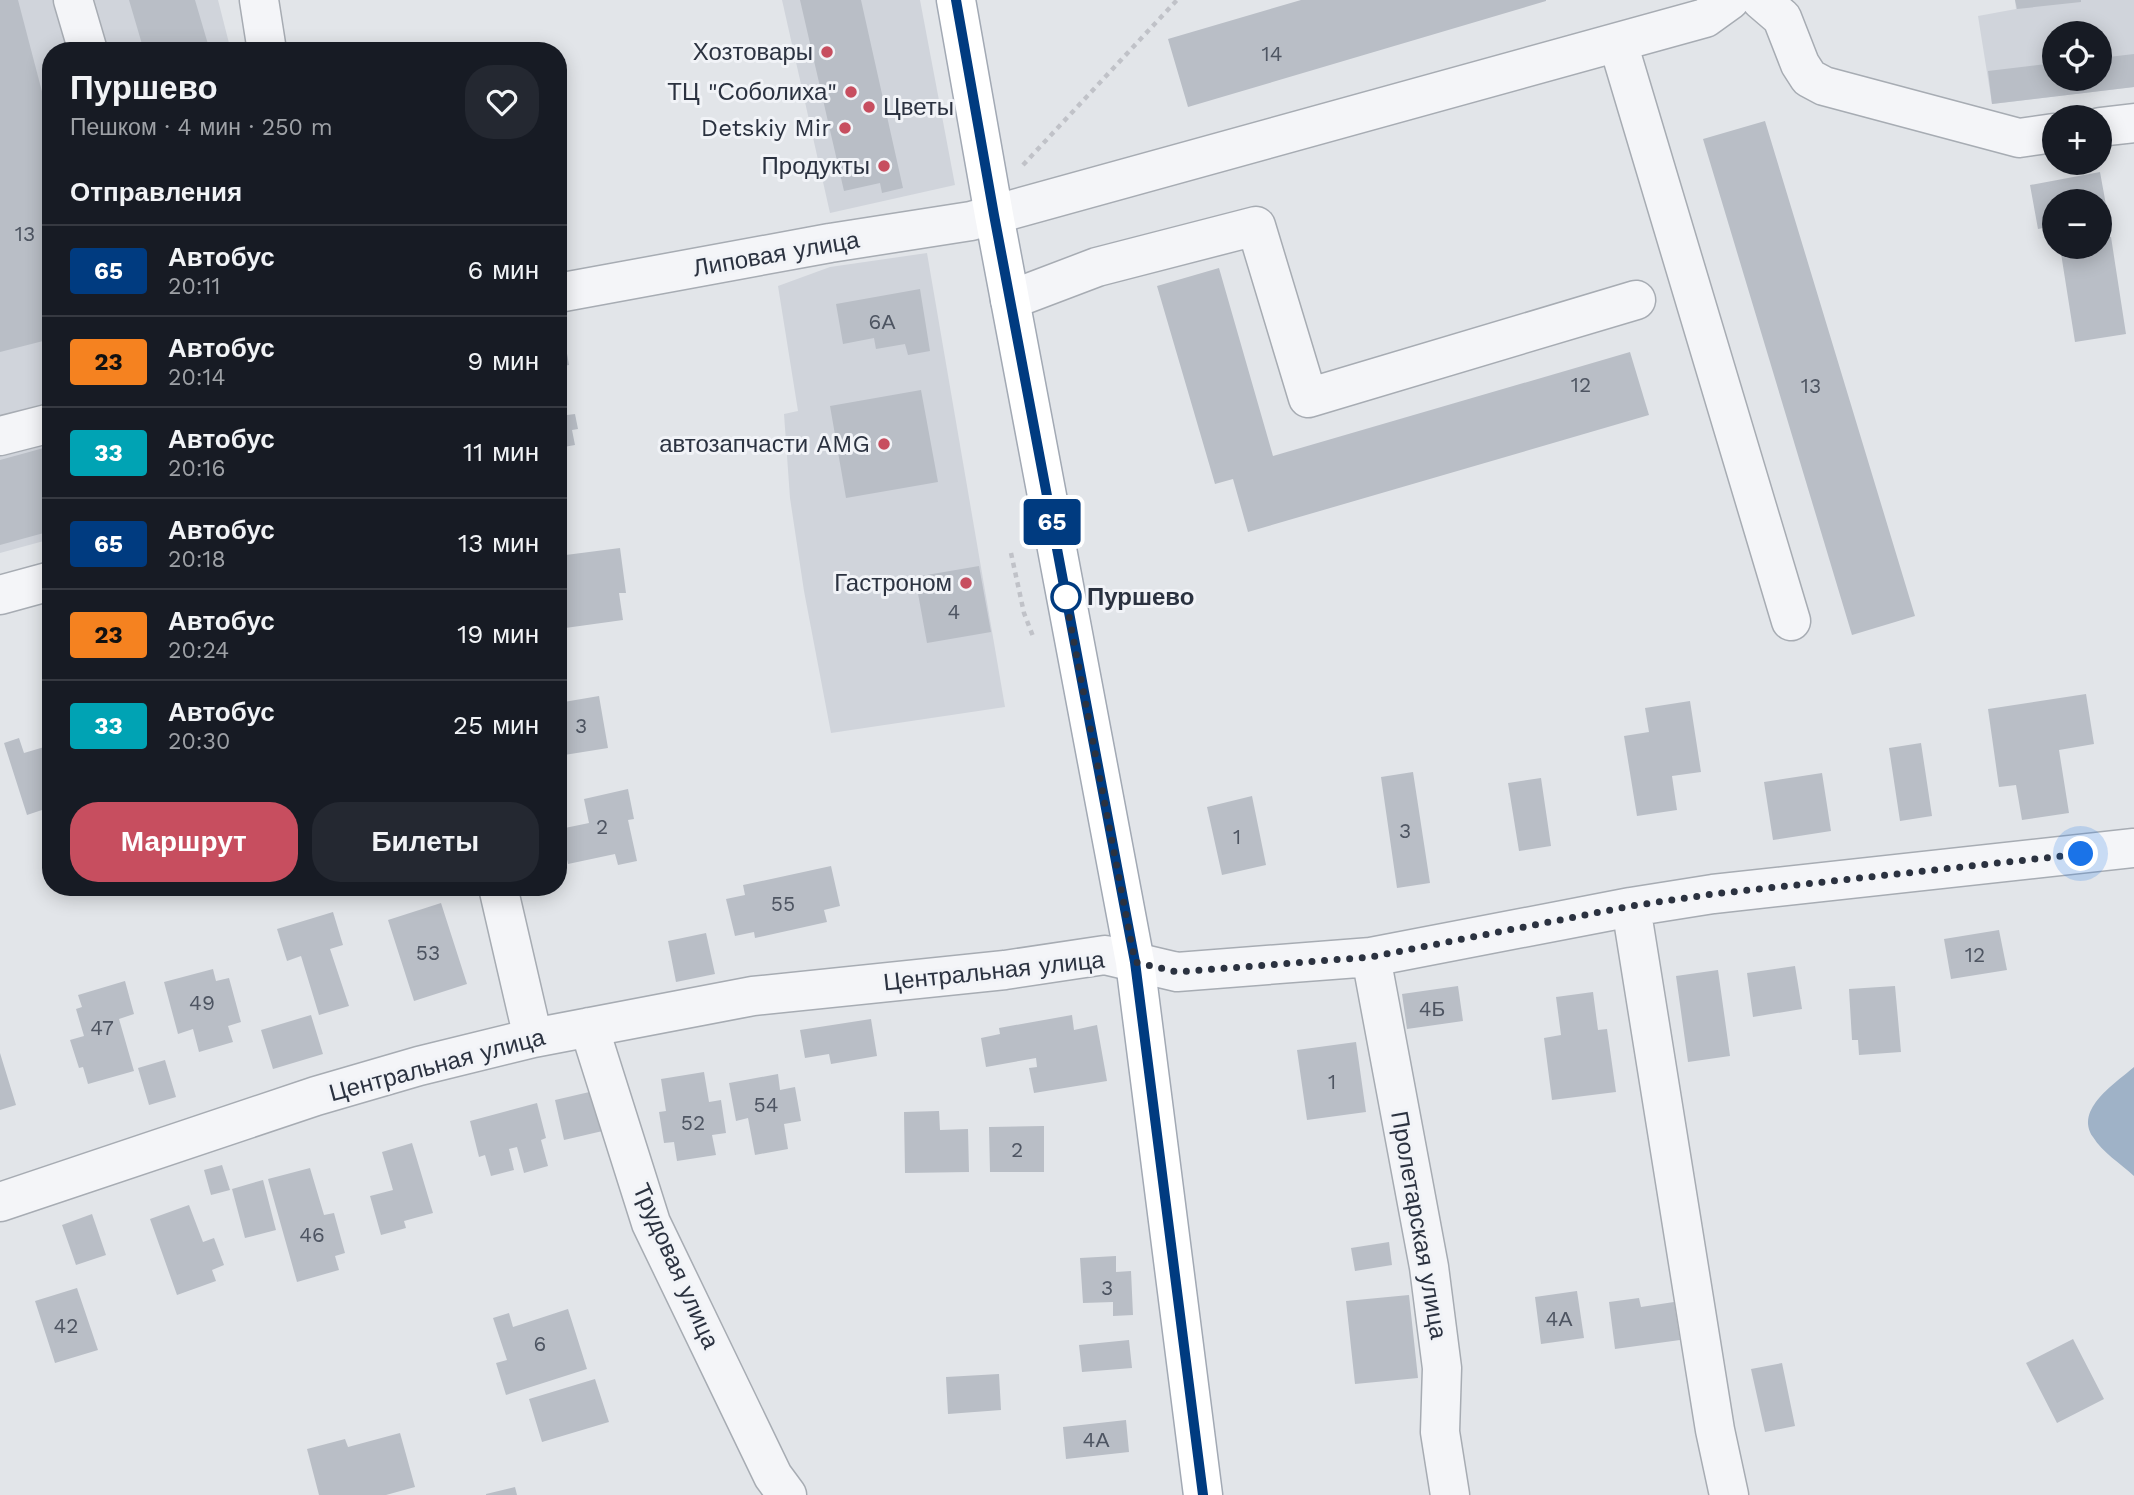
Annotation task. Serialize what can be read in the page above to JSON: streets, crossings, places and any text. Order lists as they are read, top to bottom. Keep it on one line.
{"streets":{"street":["Липовая улица","Центральная улица","Пролетарская улица","Трудовая улица"]},"crossings":[["Центральная улица","Пролетарская улица"],["Центральная улица","Трудовая улица"]],"places":["Хозтовары","ТЦ \"Соболиха\"","Цветы","Detskiy Mir","Продукты","автозапчасти AMG","Гастроном","Пуршево"],"lines":["bus line 65"],"house_numbers":["14","13","6А","12","13","4","3","2","3","1","55","53","12","49","4Б","47","1","54","52","2","46","3","4А","42","6","4А"],"page":{"on_map":"65","map_buttons":["+","−"],"heading":[["Пуршево","Пешком · 4 мин · 250 m"],"Отправления"],"list":[{"mark":"65","name":"Автобус","note":"20:11","value":"6 мин"},{"mark":"23","name":"Автобус","note":"20:14","value":"9 мин"},{"mark":"33","name":"Автобус","note":"20:16","value":"11 мин"},{"mark":"65","name":"Автобус","note":"20:18","value":"13 мин"},{"mark":"23","name":"Автобус","note":"20:24","value":"19 мин"},{"mark":"33","name":"Автобус","note":"20:30","value":"25 мин"}],"buttons":["Маршрут","Билеты"]}}
